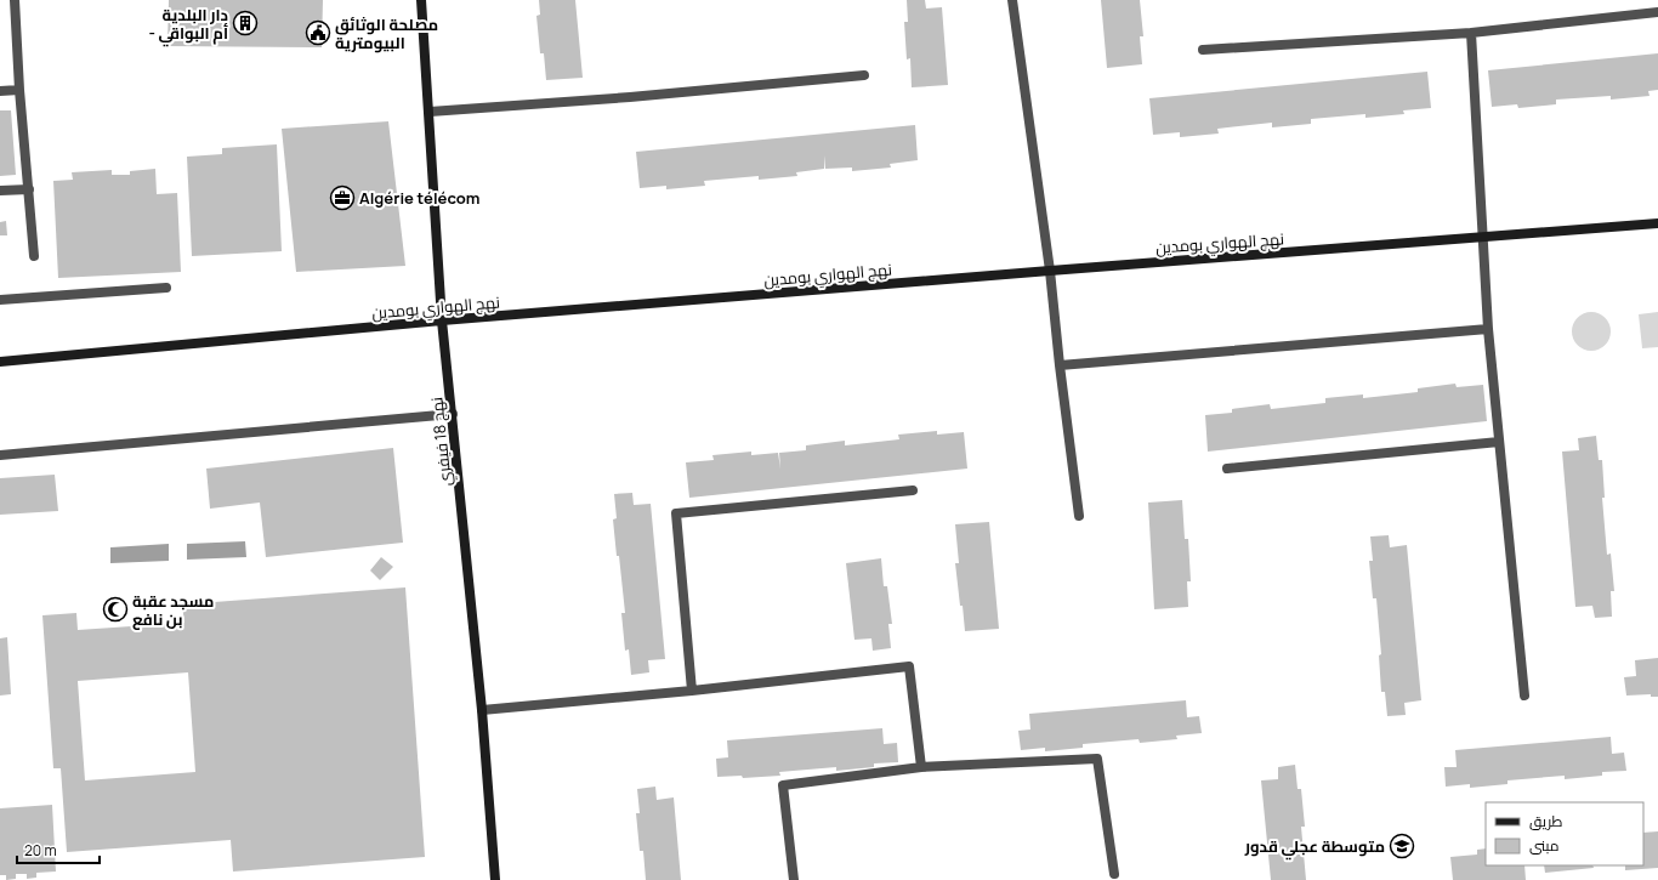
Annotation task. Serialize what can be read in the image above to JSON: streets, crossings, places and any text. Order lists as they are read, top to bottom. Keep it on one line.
{"streets":{"main road":["نهج الهواري بومدين","نهج 18 فيفري"]},"crossings":[["نهج الهواري بومدين","نهج 18 فيفري"]],"places":{"building":["دار البلدية - أم البواقي"],"public building":["مصلحة الوثائق البيومترية"],"office":["Algérie télécom"],"mosque":["مسجد عقبة بن نافع"],"school or university":["متوسطة عجلي قدور"]},"legend":["طريق","مبنى"],"scale_bar":"20 m"}
